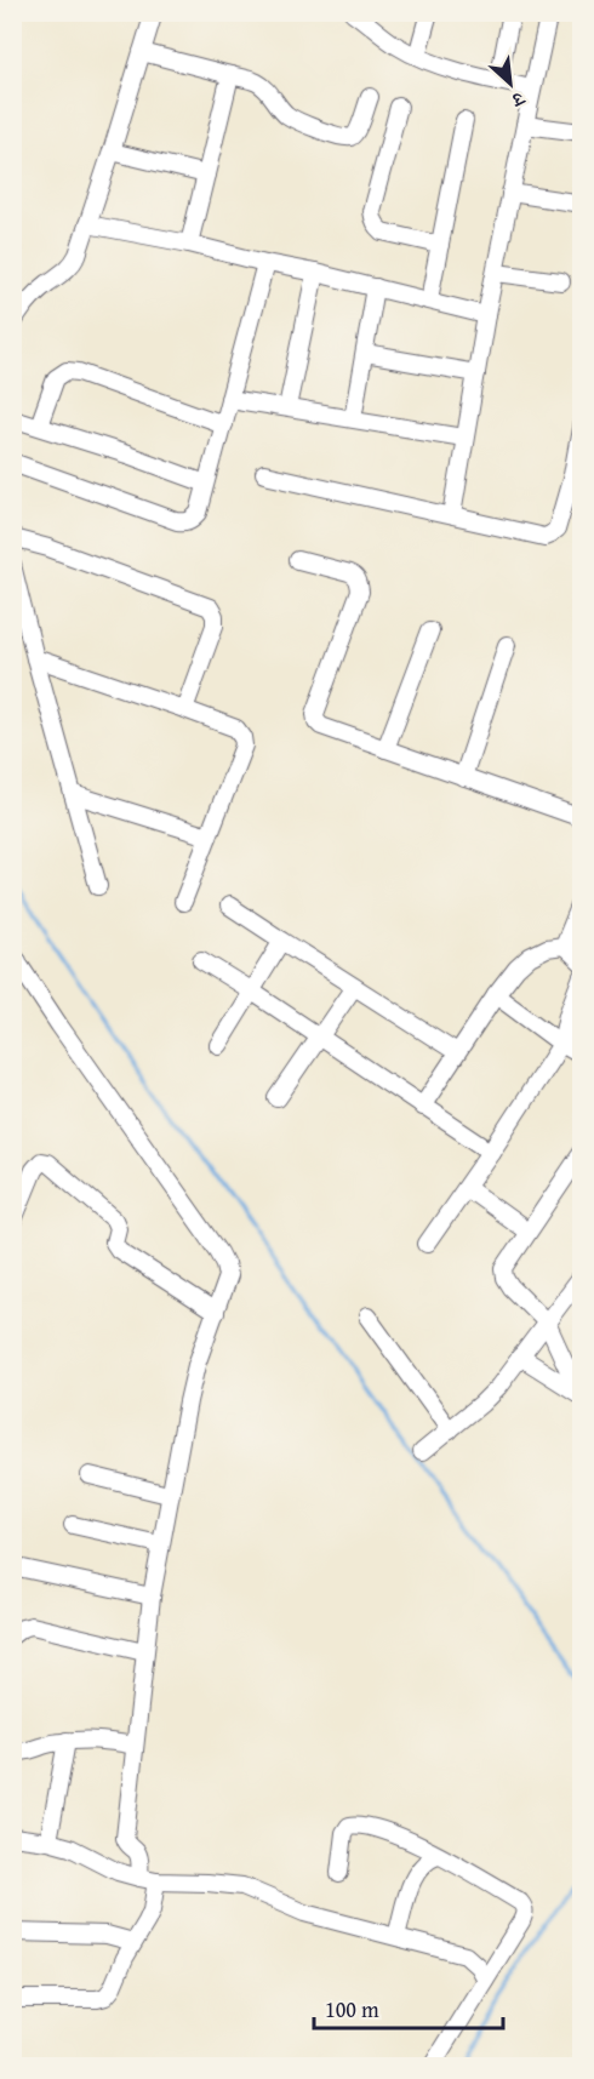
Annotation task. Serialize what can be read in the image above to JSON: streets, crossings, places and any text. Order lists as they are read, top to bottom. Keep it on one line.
{"scale_bar":"100 m","north":"bottom right"}
